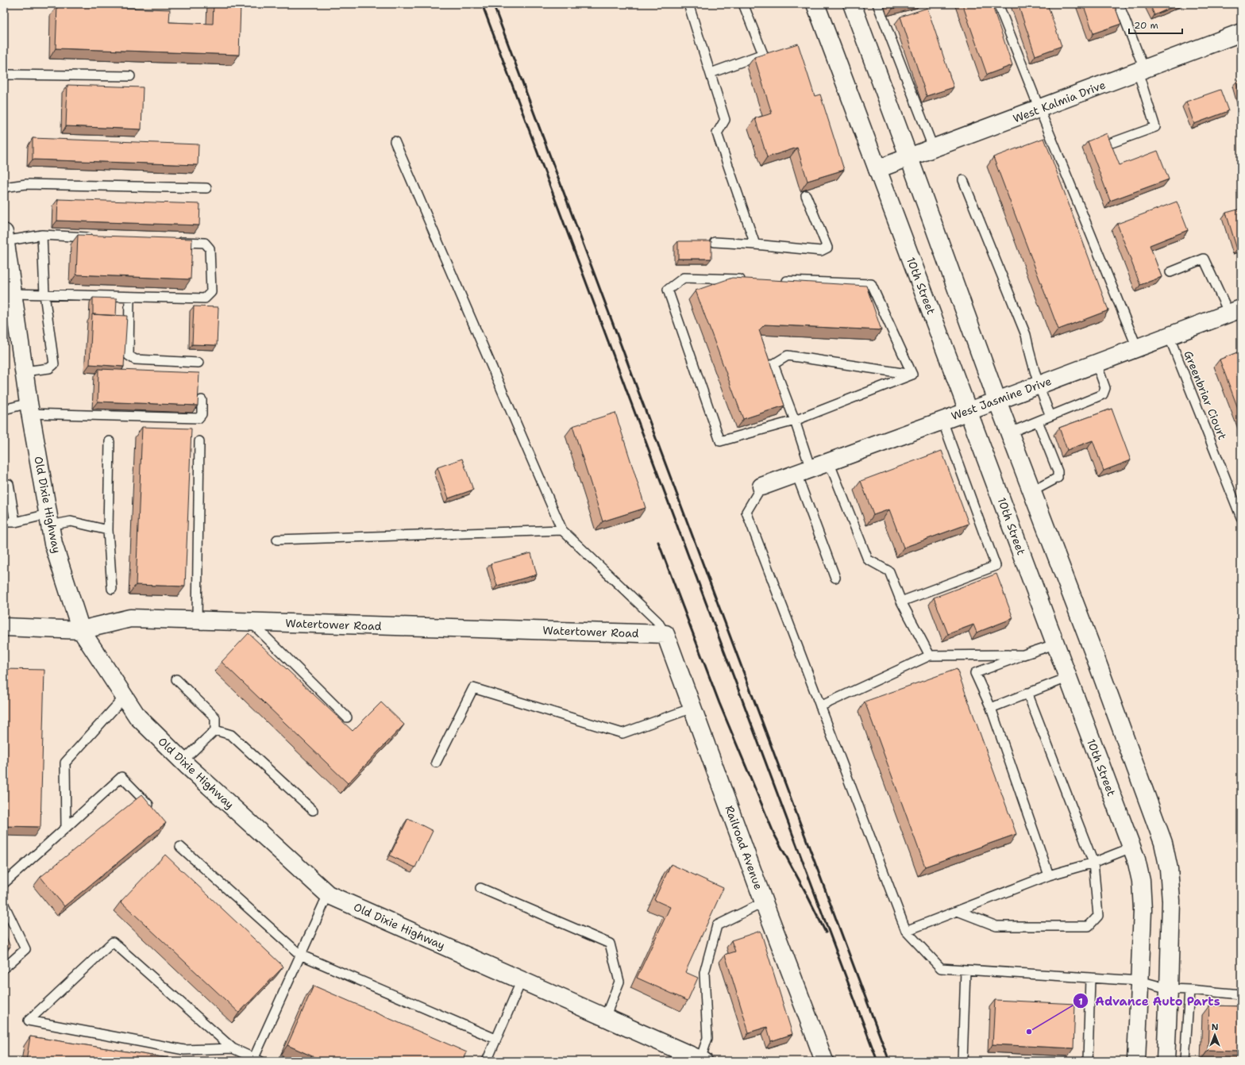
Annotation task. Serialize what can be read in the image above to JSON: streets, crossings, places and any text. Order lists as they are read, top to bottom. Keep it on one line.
{"streets":{"street":["West Kalmia Drive","10th Street","West Jasmine Drive","Old Dixie Highway","Watertower Road","Railroad Avenue"],"lane":["Greenbriar Ciourt"]},"crossings":[["West Kalmia Drive","10th Street"],["10th Street","West Jasmine Drive"],["Greenbriar Ciourt","West Jasmine Drive"],["Old Dixie Highway","Watertower Road"],["Watertower Road","Railroad Avenue"]],"places":["Advance Auto Parts"],"scale_bar":"20 m","north":"top"}
